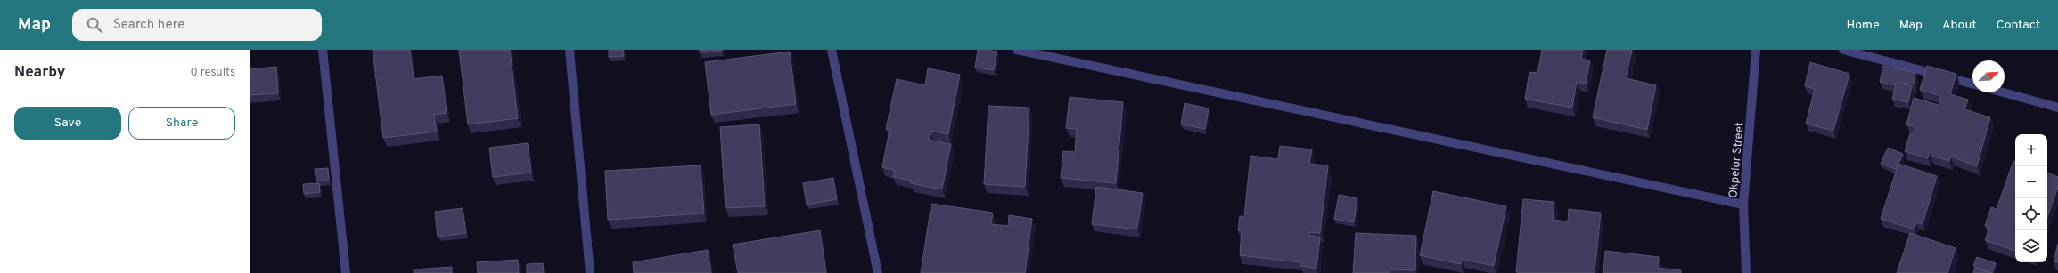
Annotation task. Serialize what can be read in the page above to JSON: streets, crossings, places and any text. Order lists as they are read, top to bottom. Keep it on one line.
{"streets":{"street":["Okpelor Street"]},"north":"top right","page":{"header":"Map","search":"Search here","nav":["Home","Map","About","Contact"],"heading":["Nearby","0 results"],"buttons":["Save","Share"],"map_buttons":["+","−"]}}
